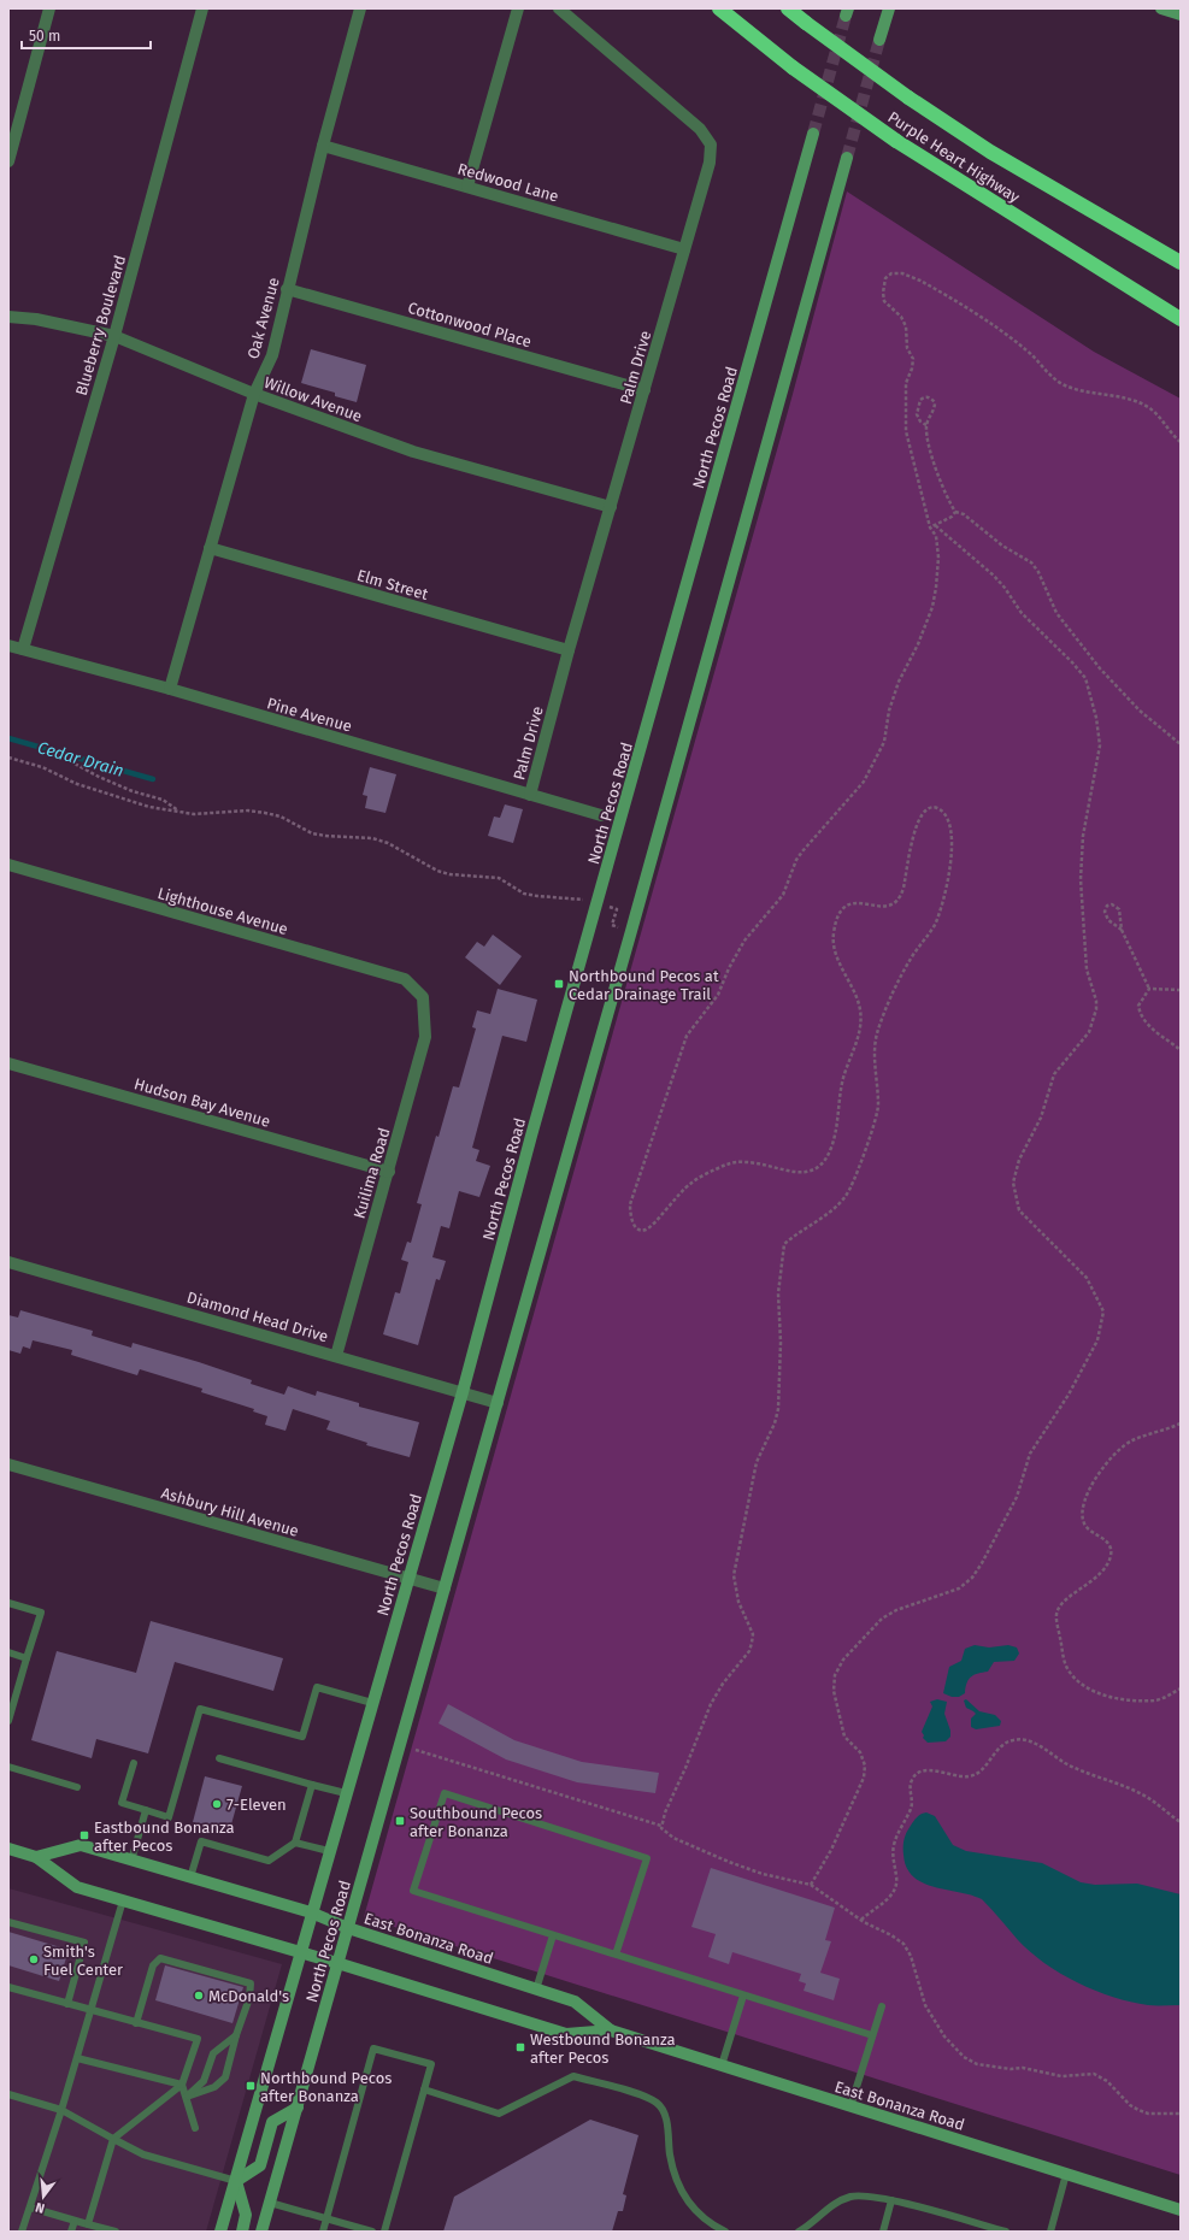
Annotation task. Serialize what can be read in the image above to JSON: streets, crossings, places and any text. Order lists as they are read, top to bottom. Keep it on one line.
{"streets":{"highway":["Purple Heart Highway"],"main road":["North Pecos Road","East Bonanza Road"],"street":["Redwood Lane","Oak Avenue","Cottonwood Place","Blueberry Boulevard","Palm Drive","Willow Avenue","Elm Street","Pine Avenue","Lighthouse Avenue","Hudson Bay Avenue","Kuilima Road","Diamond Head Drive","Ashbury Hill Avenue"]},"crossings":[["Redwood Lane","Oak Avenue"],["Redwood Lane","Palm Drive"],["Oak Avenue","Cottonwood Place"],["Oak Avenue","Willow Avenue"],["Oak Avenue","Elm Street"],["Oak Avenue","Pine Avenue"],["Cottonwood Place","Palm Drive"],["Blueberry Boulevard","Willow Avenue"],["Blueberry Boulevard","Pine Avenue"],["Palm Drive","Willow Avenue"],["Palm Drive","Elm Street"],["Palm Drive","Pine Avenue"],["North Pecos Road","Diamond Head Drive"],["North Pecos Road","Ashbury Hill Avenue"],["North Pecos Road","East Bonanza Road"],["Lighthouse Avenue","Kuilima Road"],["Hudson Bay Avenue","Kuilima Road"],["Kuilima Road","Diamond Head Drive"]],"water":["Cedar Drain"],"places":{"transit":["Northbound Pecos at Cedar Drainage Trail","Southbound Pecos after Bonanza","Eastbound Bonanza after Pecos","Westbound Bonanza after Pecos","Northbound Pecos after Bonanza"],"other":["7-Eleven","Smith's Fuel Center","McDonald's"]},"scale_bar":"50 m","north":"bottom"}
